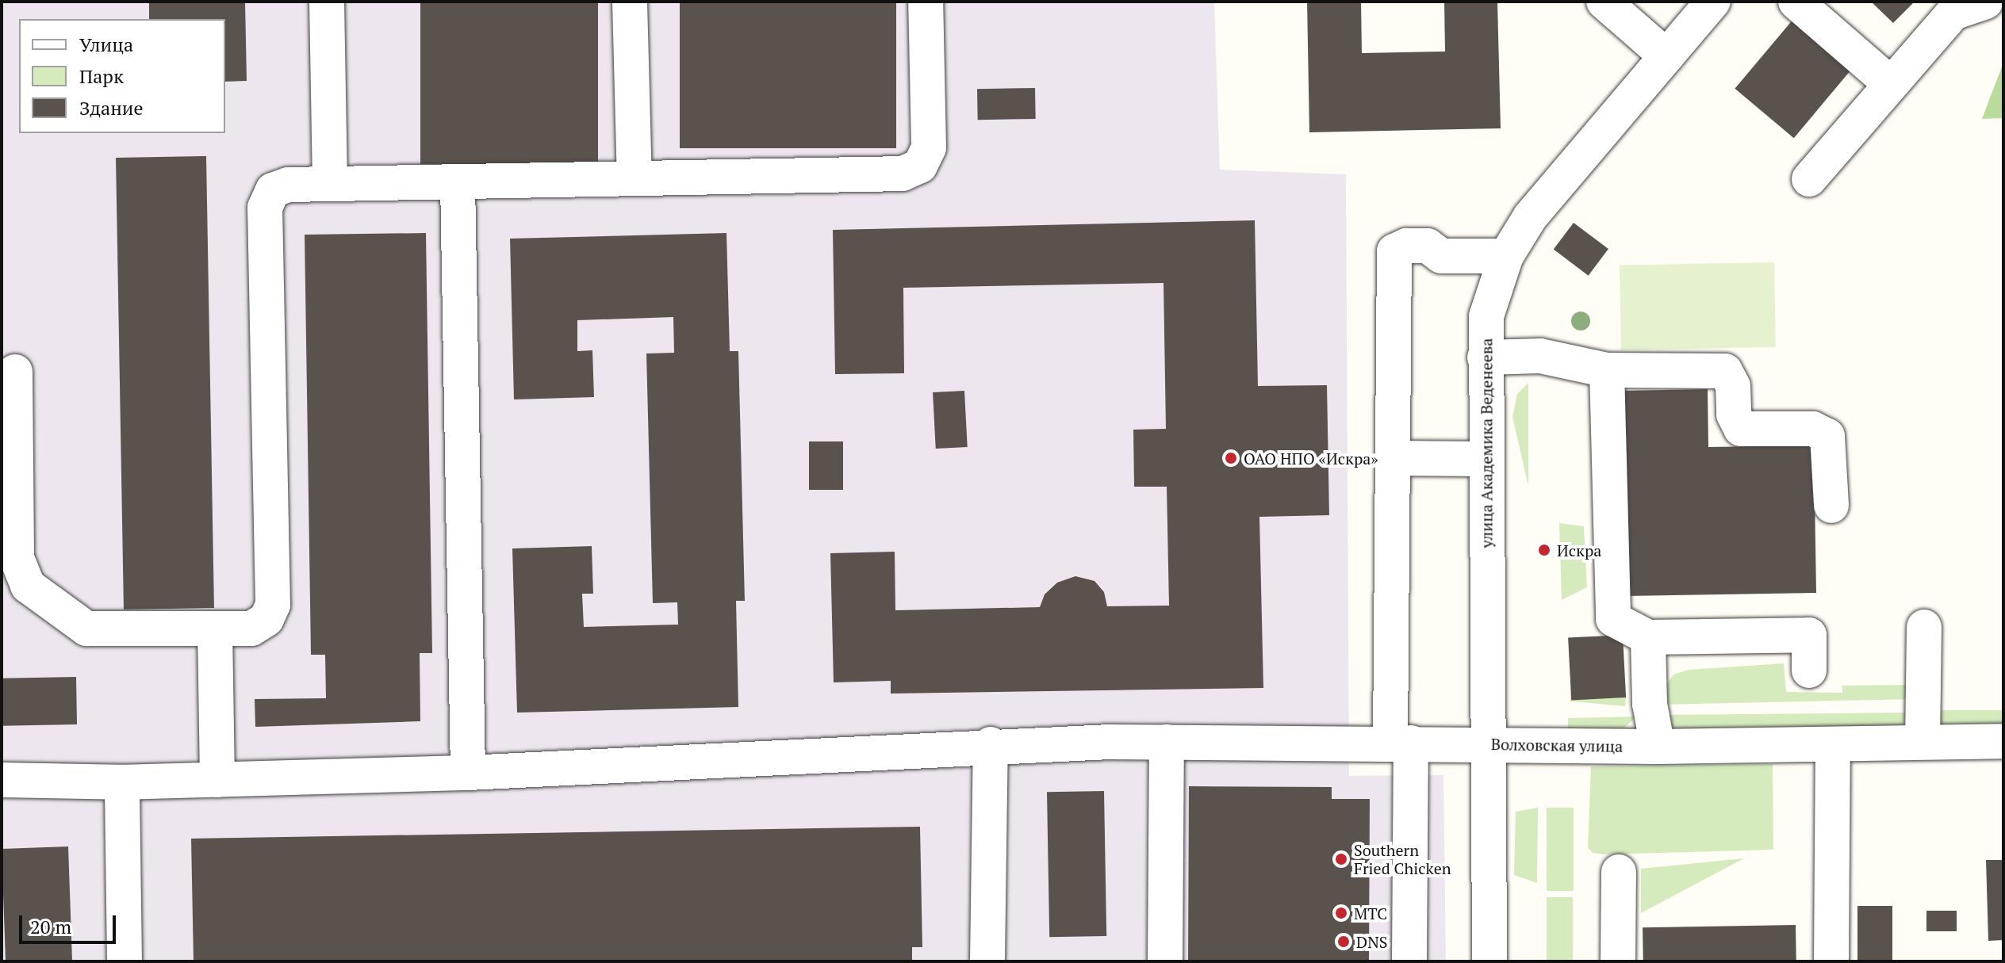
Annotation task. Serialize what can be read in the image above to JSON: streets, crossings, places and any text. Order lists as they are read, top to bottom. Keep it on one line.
{"streets":{"street":["улица Академика Веденеева","Волховская улица"]},"crossings":[["улица Академика Веденеева","Волховская улица"]],"places":["ОАО НПО «Искра»","Искра","Southern Fried Chicken","МТС","DNS"],"legend":["Улица","Парк","Здание"],"scale_bar":"20 m"}
